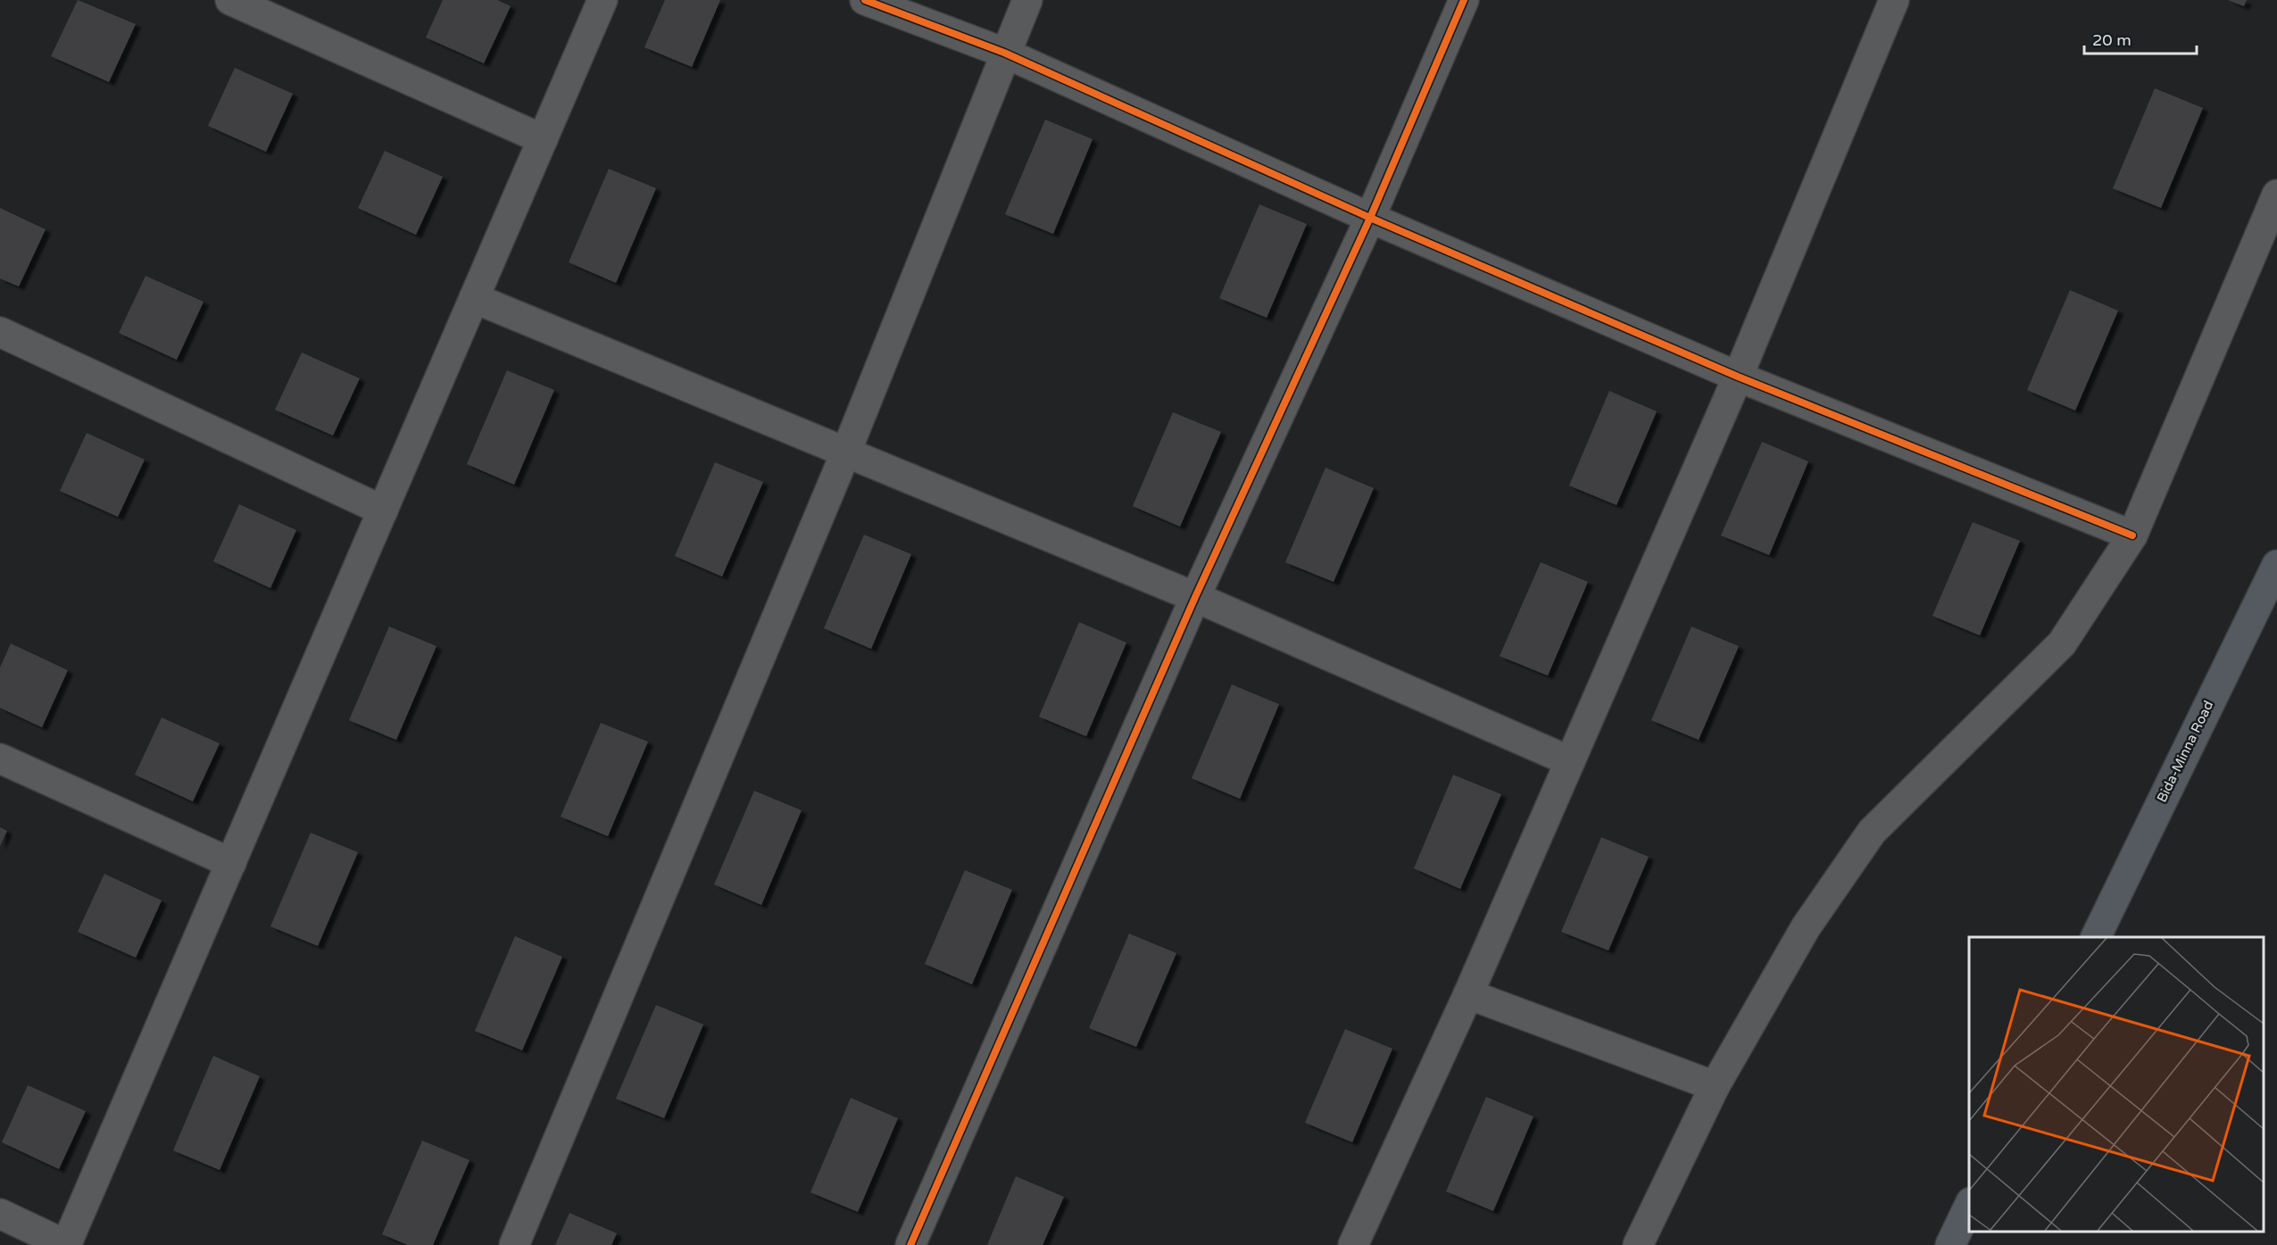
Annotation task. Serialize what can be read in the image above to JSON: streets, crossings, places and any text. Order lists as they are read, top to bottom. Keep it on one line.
{"streets":{"main road":["Bida-Minna Road"]},"scale_bar":"20 m"}
